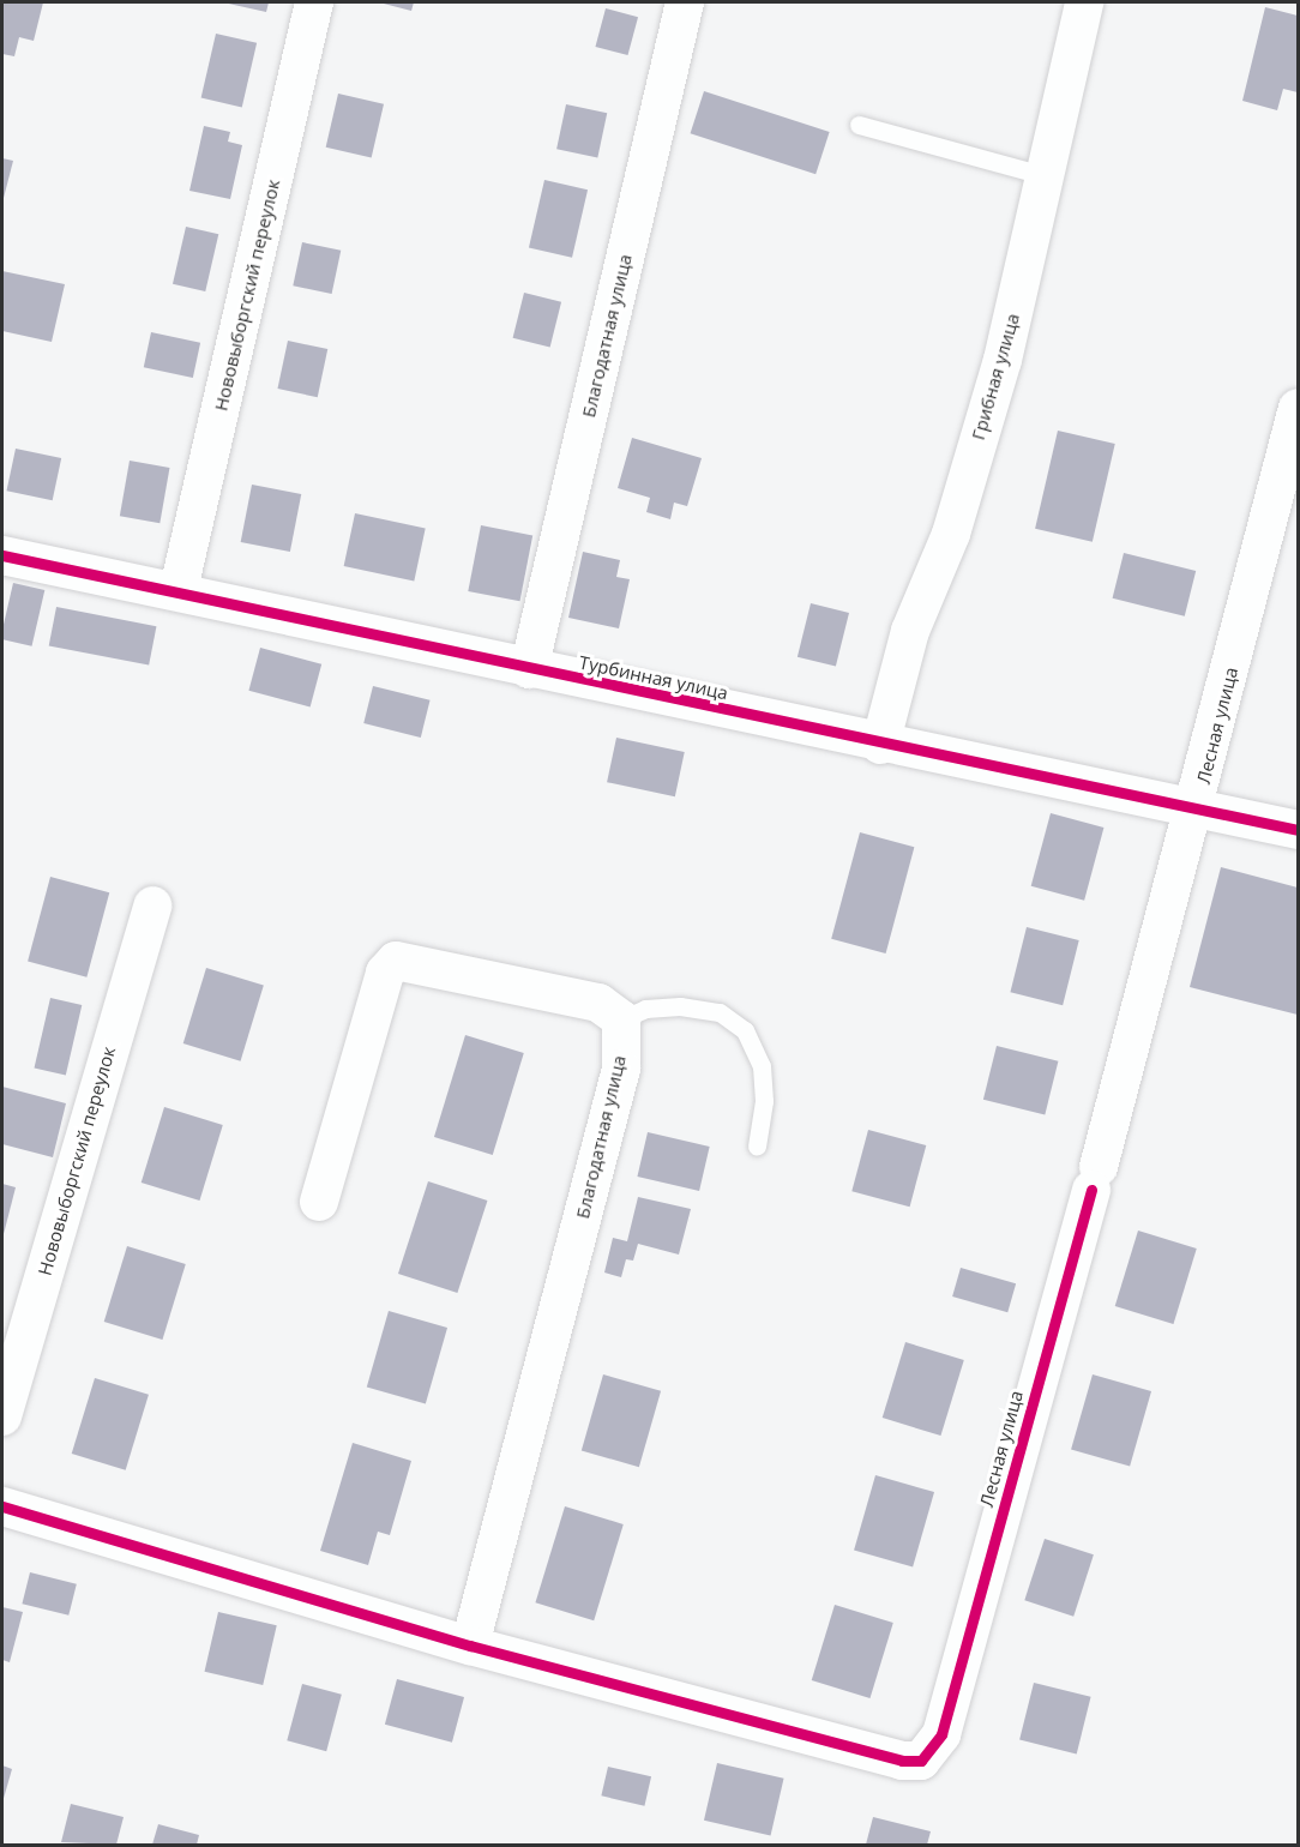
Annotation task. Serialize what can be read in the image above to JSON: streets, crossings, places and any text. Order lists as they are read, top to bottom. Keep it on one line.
{"streets":{"street":["Нововыборгский переулок","Благодатная улица","Грибная улица","Турбинная улица","Лесная улица"]},"crossings":[["Нововыборгский переулок","Турбинная улица"],["Благодатная улица","Турбинная улица"],["Благодатная улица","Лесная улица"],["Грибная улица","Турбинная улица"],["Турбинная улица","Лесная улица"]]}
